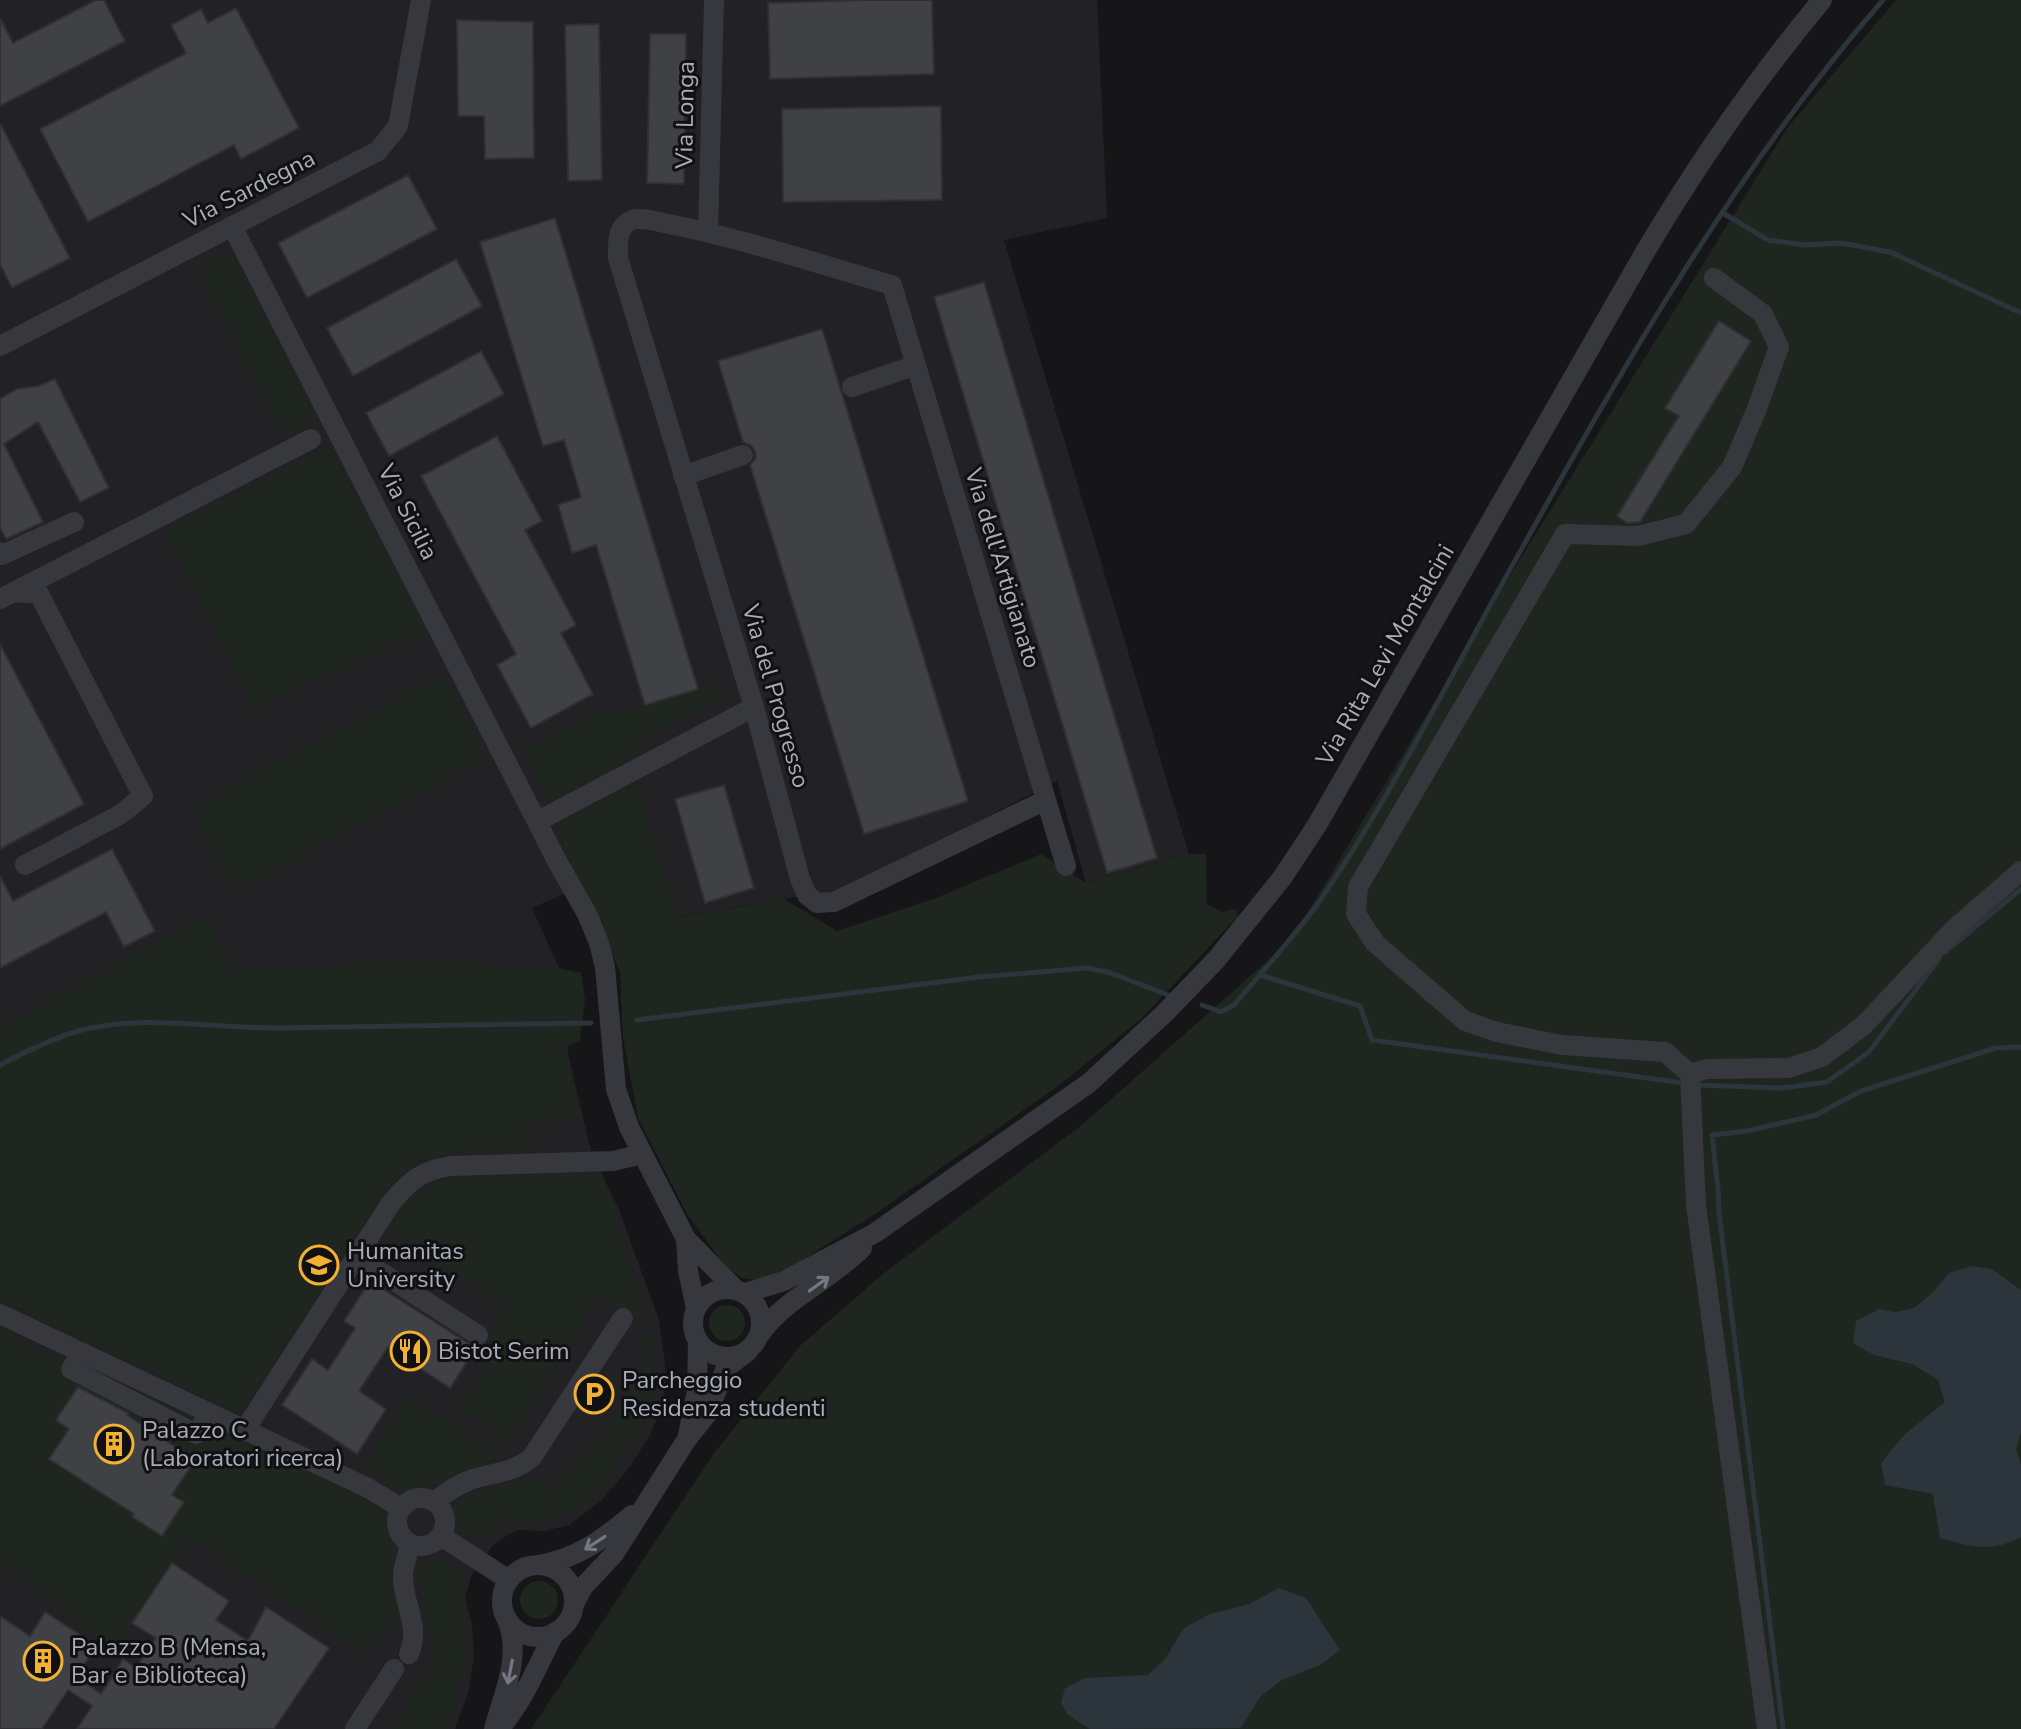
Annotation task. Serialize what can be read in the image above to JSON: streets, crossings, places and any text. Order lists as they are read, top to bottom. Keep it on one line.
{"streets":{"street":["Via Longa","Via Sardegna","Via Sicilia","Via dell'Artigianato","Via Rita Levi Montalcini","Via del Progresso"]},"crossings":[["Via Longa","Via dell'Artigianato"],["Via Longa","Via del Progresso"],["Via Sardegna","Via Sicilia"],["Via dell'Artigianato","Via del Progresso"]],"places":{"school or university":["Humanitas University"],"restaurant":["Bistot Serim"],"parking":["Parcheggio Residenza studenti"],"building":["Palazzo C (Laboratori ricerca)","Palazzo B (Mensa, Bar e Biblioteca)"]}}
